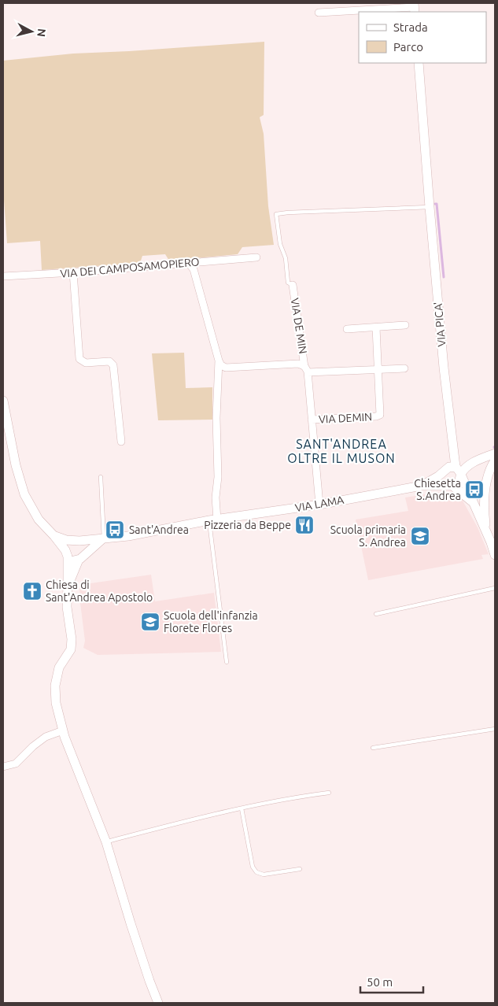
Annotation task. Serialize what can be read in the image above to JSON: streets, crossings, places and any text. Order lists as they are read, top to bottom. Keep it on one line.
{"streets":{"street":["VIA DEI CAMPOSAMOPIERO","VIA PICA'","VIA DE MIN","VIA DEMIN","VIA LAMA"]},"crossings":[["VIA PICA'","VIA LAMA"],["VIA DE MIN","VIA DEMIN"],["VIA DEMIN","VIA LAMA"]],"districts":["SANT'ANDREA OLTRE IL MUSON"],"places":{"bus stop":["Chiesetta S.Andrea","Sant'Andrea"],"restaurant":["Pizzeria da Beppe"],"school or university":["Scuola primaria S. Andrea","Scuola dell'infanzia Florete Flores"],"church":["Chiesa di Sant'Andrea Apostolo"]},"legend":["Strada","Parco"],"scale_bar":"50 m","north":"right"}
